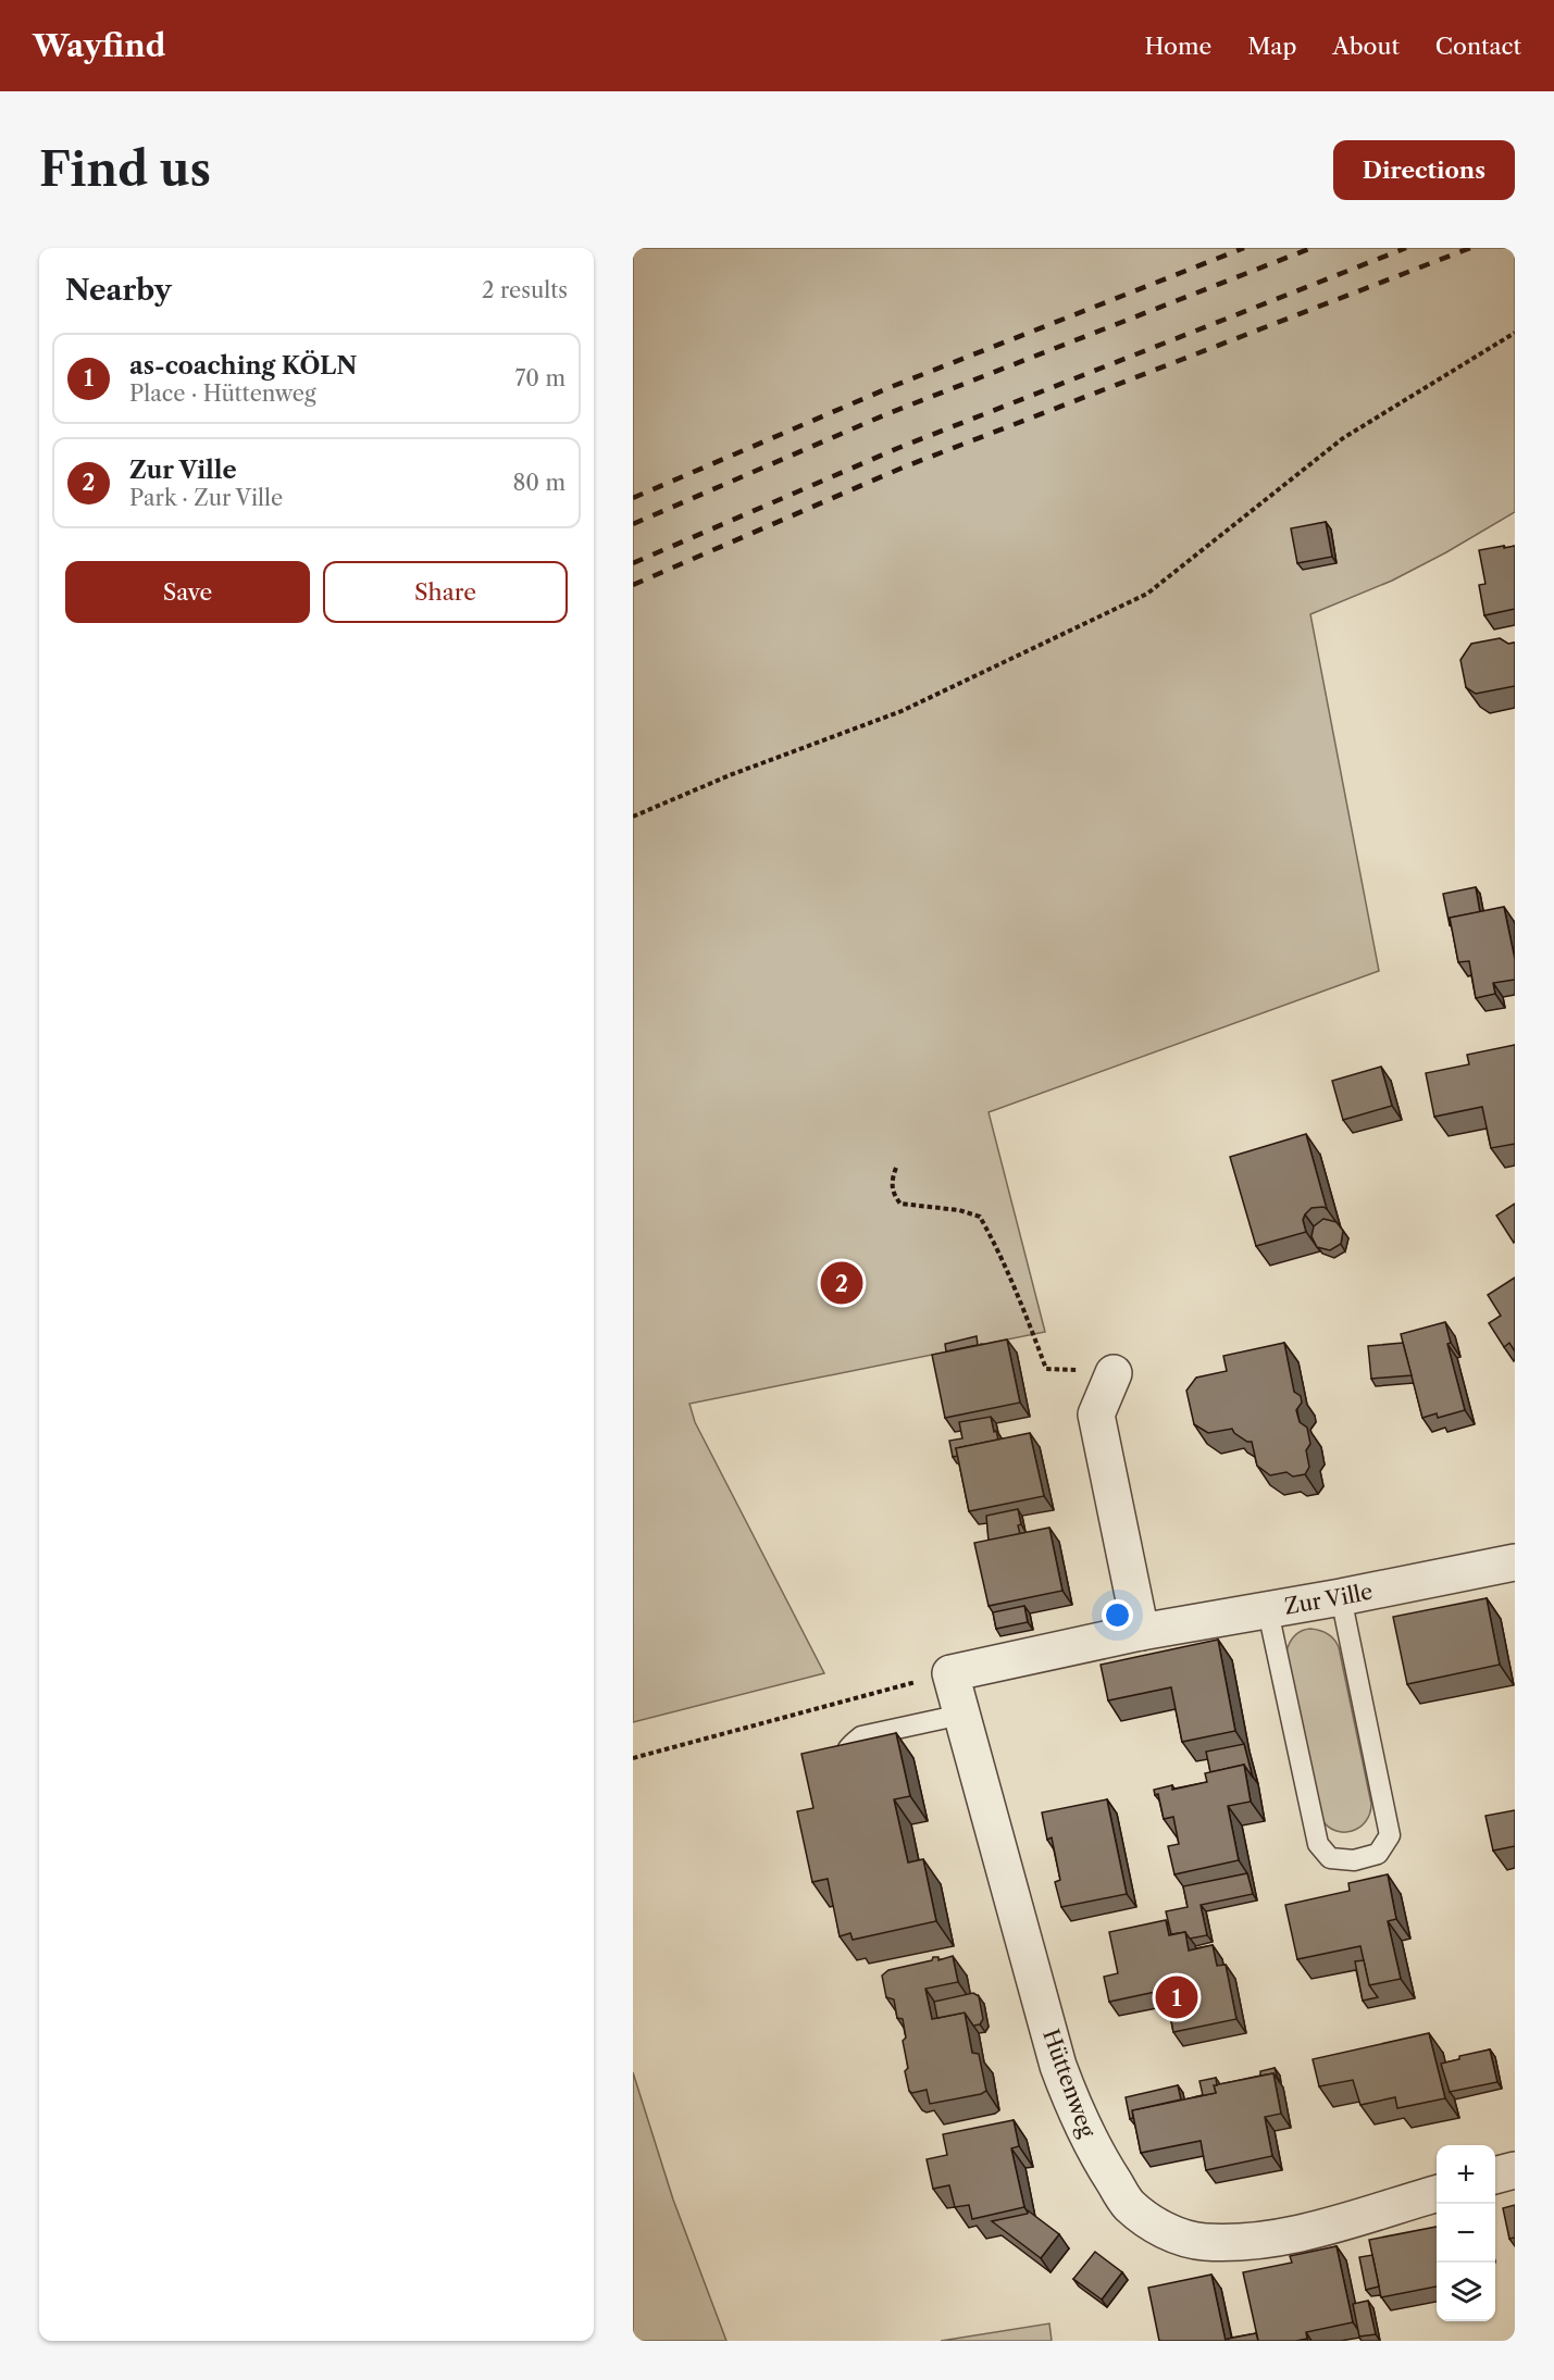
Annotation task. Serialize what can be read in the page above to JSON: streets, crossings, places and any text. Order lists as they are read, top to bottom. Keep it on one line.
{"streets":{"street":["Zur Ville","Hüttenweg"]},"crossings":[["Zur Ville","Hüttenweg"]],"page":{"header":"Wayfind","nav":["Home","Map","About","Contact"],"buttons":["Directions",["Save","Share"]],"title":"Find us","heading":["Nearby","2 results"],"list":[{"mark":"1","name":"as-coaching KÖLN","note":"Place · Hüttenweg","value":"70 m"},{"mark":"2","name":"Zur Ville","note":"Park · Zur Ville","value":"80 m"}],"pins":["2","1"],"map_buttons":["+","−"]}}
